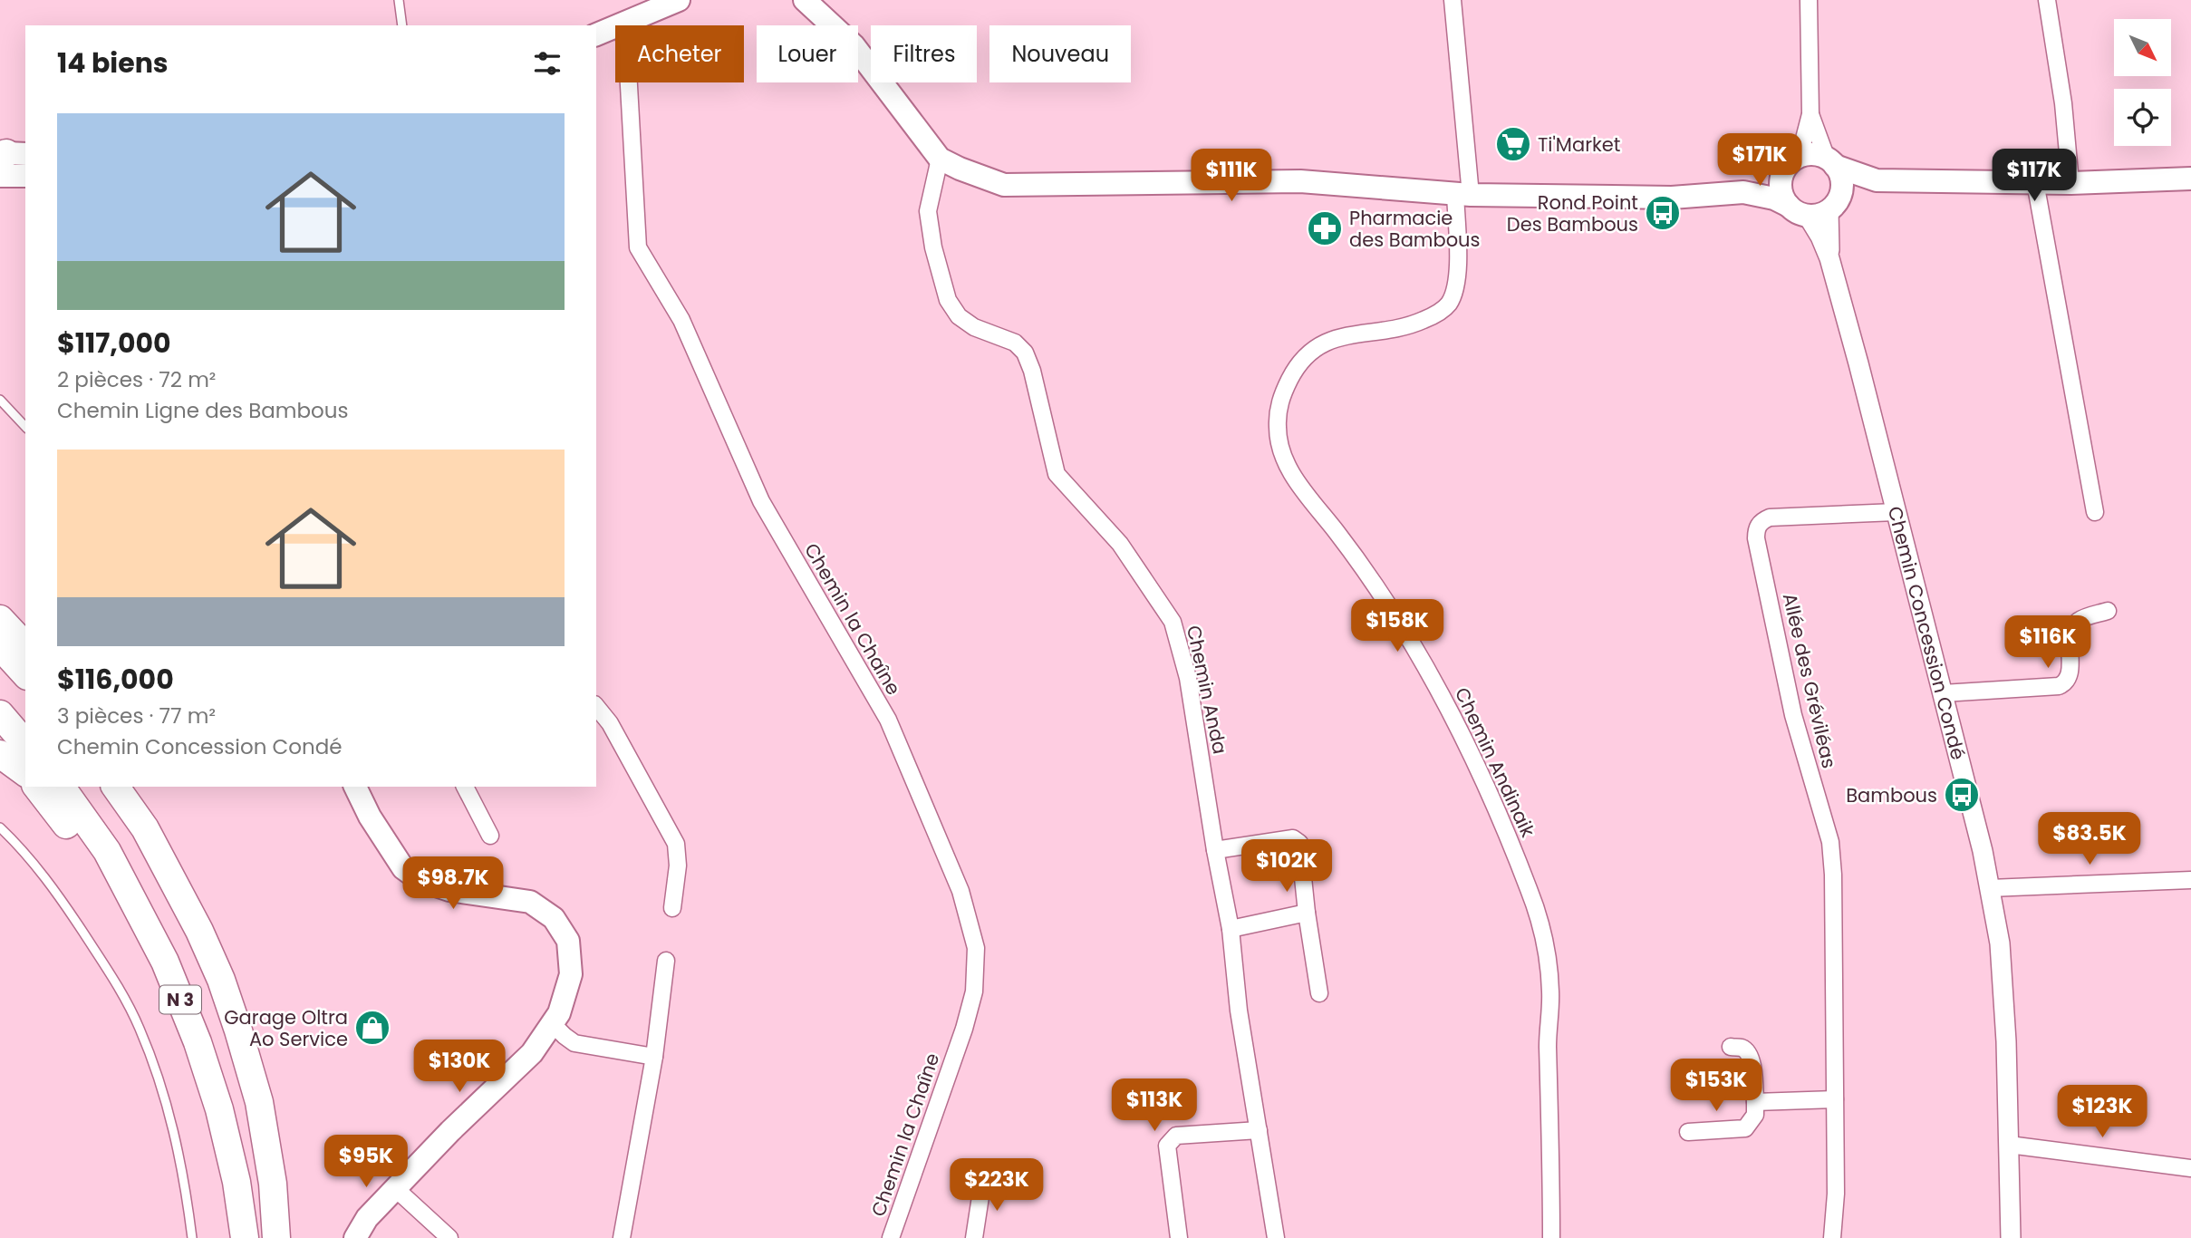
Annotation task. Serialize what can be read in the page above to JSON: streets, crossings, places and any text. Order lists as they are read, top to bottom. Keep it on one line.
{"streets":{"highway":["N 3"],"street":["Chemin la Chaîne","Chemin Concession Condé","Allée des Gréviléas","Chemin Anda","Chemin Andinaik"]},"crossings":[["Chemin Concession Condé","Allée des Gréviléas"]],"places":{"supermarket":["Ti'Market"],"bus stop":["Rond Point Des Bambous","Bambous"],"pharmacy":["Pharmacie des Bambous"],"shop":["Garage Oltra Ao Service"]},"north":"bottom right","page":{"chip":["Acheter","Louer","Filtres","Nouveau"],"heading":"14 biens","list":[{"name":"$117,000","note":"2 pièces · 72 m² · Chemin Ligne des Bambous"},{"name":"$116,000","note":"3 pièces · 77 m² · Chemin Concession Condé"}],"price":["$171K","$111K","$117K","$158K","$116K","$83.5K","$102K","$98.7K","$130K","$153K","$113K","$123K","$95K","$223K"]}}
